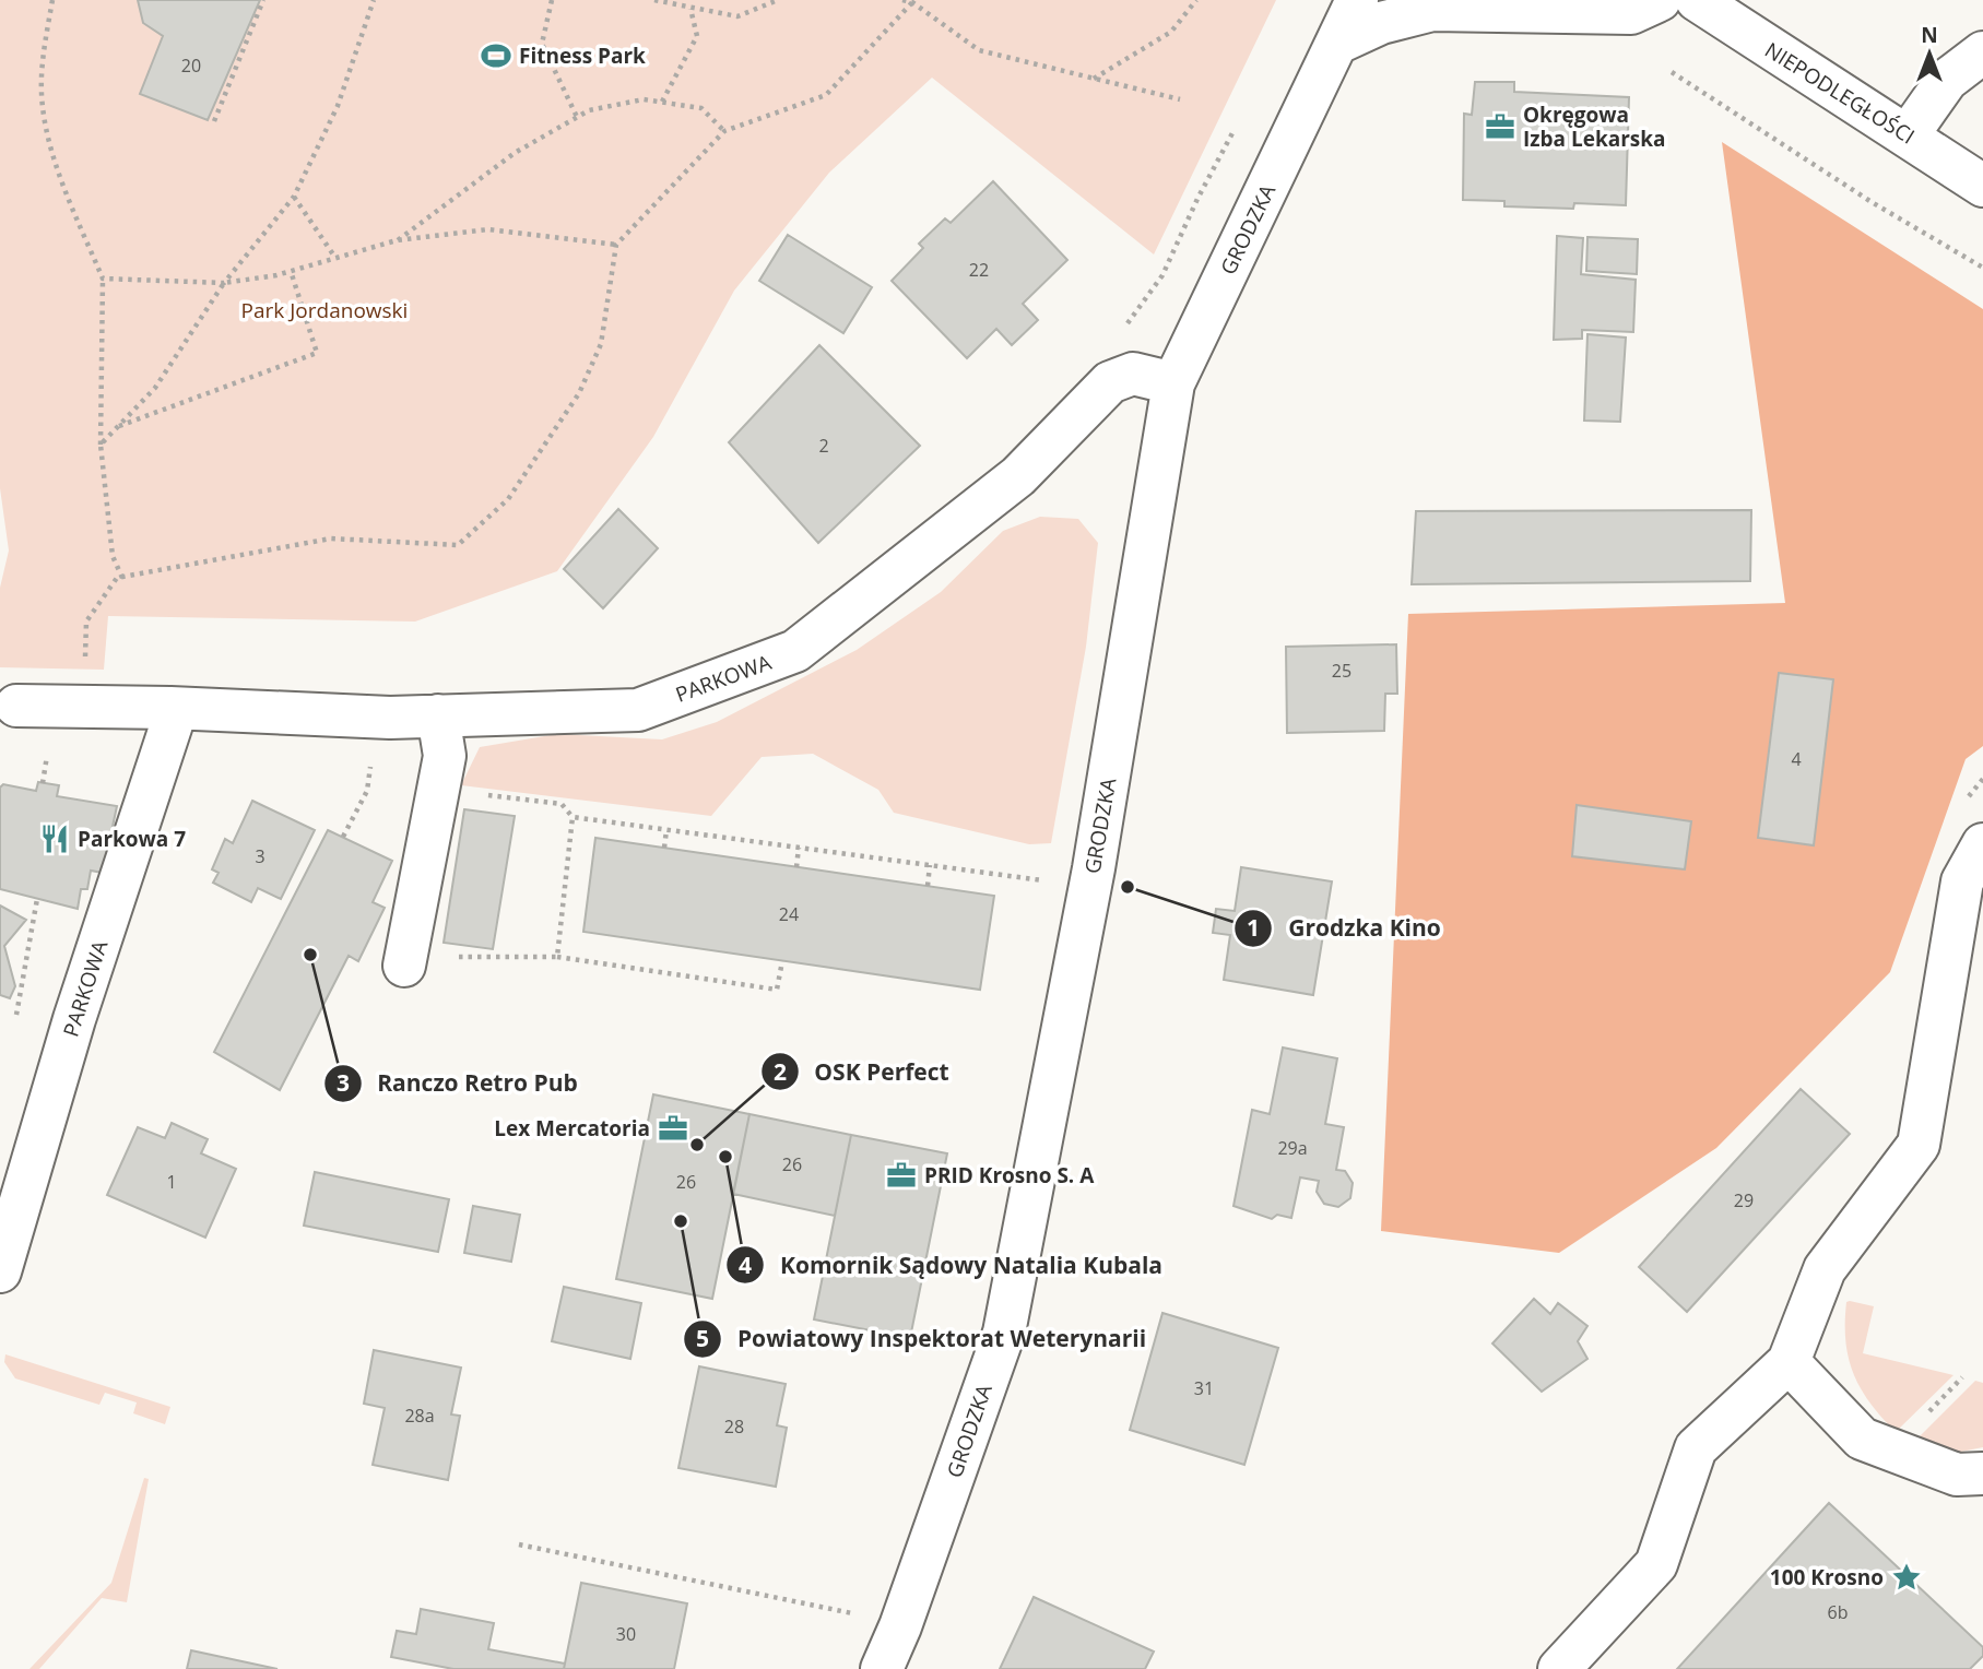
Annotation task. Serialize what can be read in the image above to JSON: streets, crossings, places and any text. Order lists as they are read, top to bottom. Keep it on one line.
{"streets":{"street":["NIEPODLEGŁOŚCI","GRODZKA","PARKOWA"]},"crossings":[["GRODZKA","PARKOWA"]],"parks":["Park Jordanowski"],"places":{"sports":["Fitness Park"],"office":["Okręgowa Izba Lekarska","Lex Mercatoria","PRID Krosno S. A"],"restaurant":["Parkowa 7"],"other":["Grodzka Kino","Ranczo Retro Pub","OSK Perfect","Komornik Sądowy Natalia Kubala","Powiatowy Inspektorat Weterynarii"],"place":["100 Krosno"]},"house_numbers":["20","22","2","25","4","3","24","29a","26","1","26","29","31","28a","28","6b","30"],"north":"top"}
